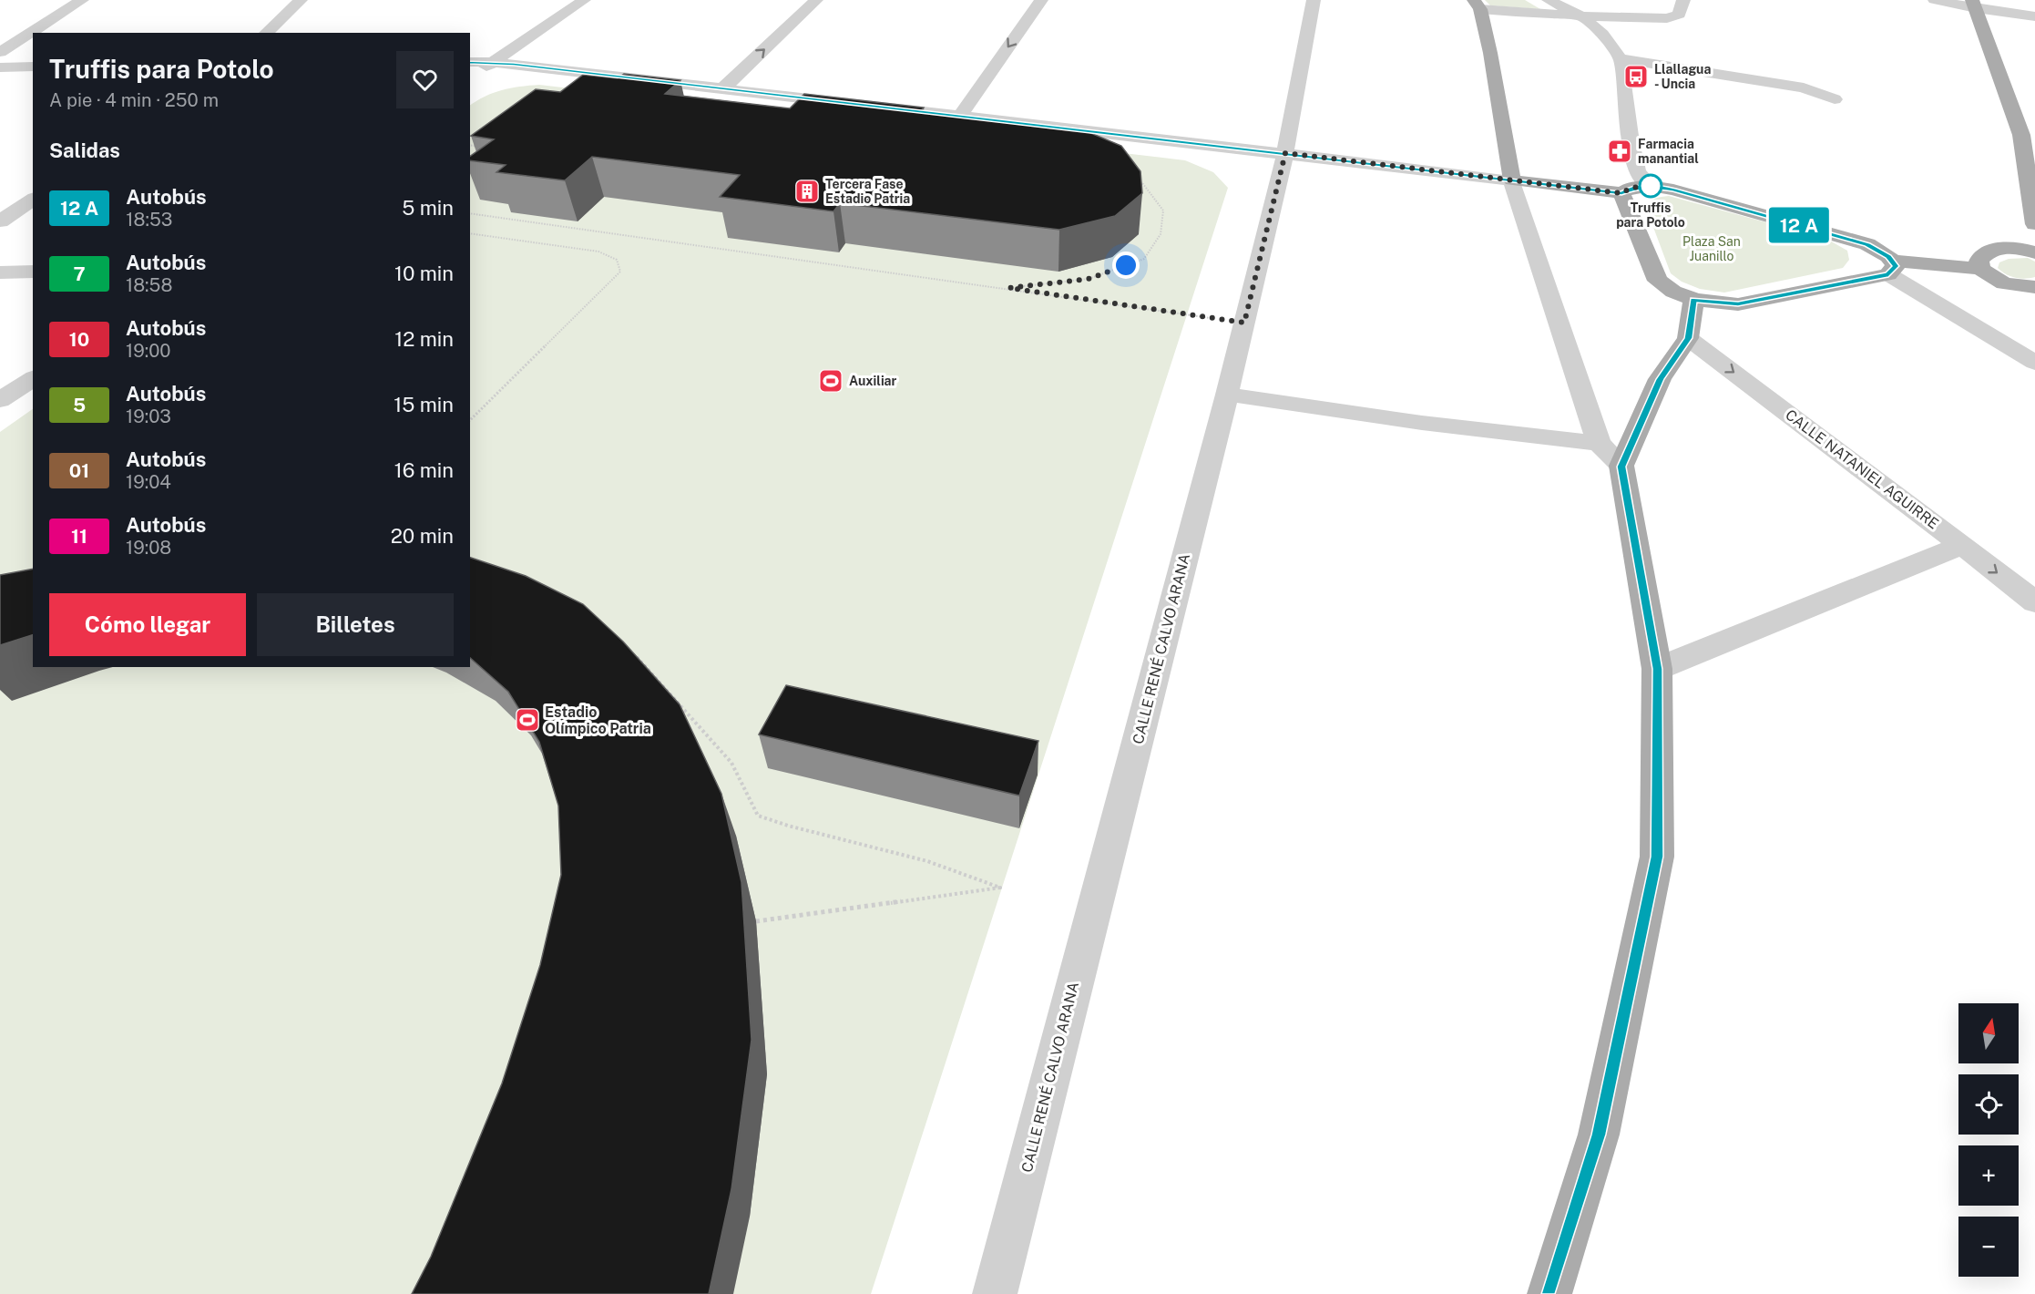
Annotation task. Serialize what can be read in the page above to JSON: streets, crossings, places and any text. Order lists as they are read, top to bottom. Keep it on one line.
{"streets":{"street":["CALLE NATANIEL AGUIRRE","CALLE RENÉ CALVO ARANA"]},"parks":["Plaza San Juanillo"],"places":{"bus stop":["Llallagua - Uncia"],"pharmacy":["Farmacia manantial"],"other":["Truffis para Potolo"],"building":["Tercera Fase Estadio Patria"],"sports":["Auxiliar","Estadio Olímpico Patria"]},"north":"top","page":{"on_map":"12 A","heading":[["Truffis para Potolo","A pie · 4 min · 250 m"],"Salidas"],"list":[{"mark":"12 A","name":"Autobús","note":"18:53","value":"5 min"},{"mark":"7","name":"Autobús","note":"18:58","value":"10 min"},{"mark":"10","name":"Autobús","note":"19:00","value":"12 min"},{"mark":"5","name":"Autobús","note":"19:03","value":"15 min"},{"mark":"01","name":"Autobús","note":"19:04","value":"16 min"},{"mark":"11","name":"Autobús","note":"19:08","value":"20 min"}],"buttons":["Cómo llegar","Billetes"],"map_buttons":["+","−"]}}
